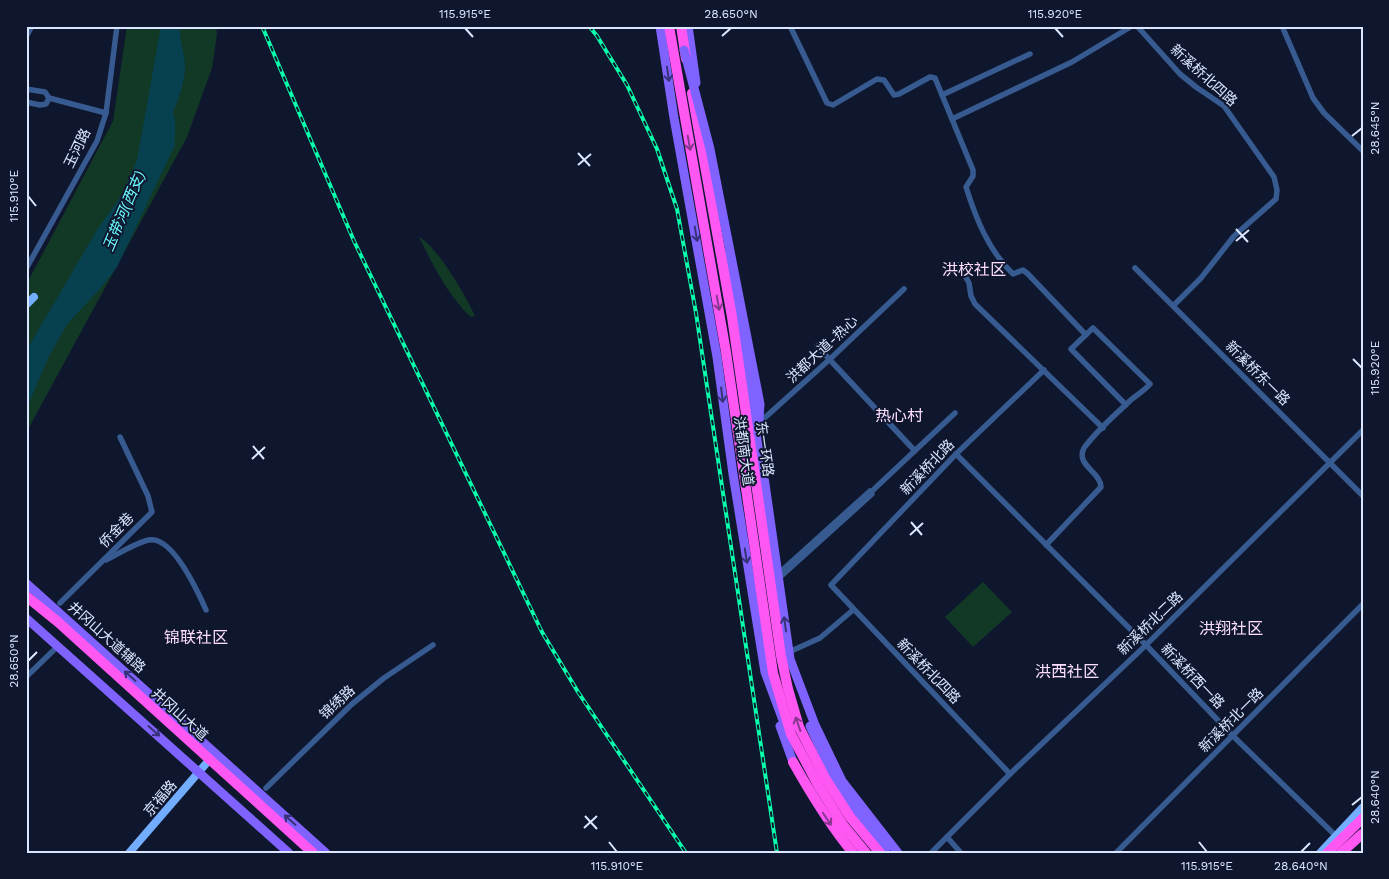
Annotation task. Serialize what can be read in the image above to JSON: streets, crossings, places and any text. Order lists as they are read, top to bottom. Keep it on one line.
{"streets":{"highway":["东一环路","井冈山大道"],"main road":["洪都南大道","井冈山大道辅路"],"street":["新溪桥北四路","玉河路","洪都大道-热心","新溪桥东一路","新溪桥北路","侨金巷","新溪桥北二路","新溪桥西一路","锦绣路","新溪桥北一路","京福路"]},"crossings":[["新溪桥北四路","新溪桥东一路"],["新溪桥北四路","新溪桥北路"],["新溪桥北四路","新溪桥北二路"],["洪都大道-热心","洪都南大道"],["新溪桥东一路","新溪桥北二路"],["新溪桥北路","新溪桥西一路"],["新溪桥北二路","新溪桥西一路"],["新溪桥西一路","新溪桥北一路"],["井冈山大道","京福路"]],"districts":["洪校社区","热心村","洪翔社区","锦联社区","洪西社区"],"water":["玉带河(西支)"],"coordinates":["115.915°E","28.650°N","115.920°E","28.645°N","115.910°E","28.640°N"]}
